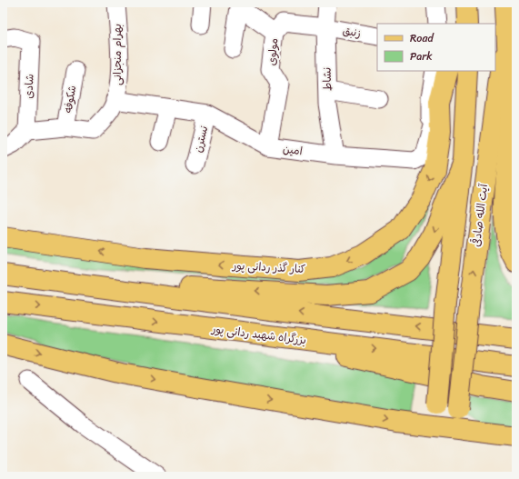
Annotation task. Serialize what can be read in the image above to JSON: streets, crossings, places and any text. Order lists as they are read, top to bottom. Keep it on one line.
{"streets":{"main road":["آیت الله صادقی","کنار گذر ردانی پور","بزرگراه شهید ردانی پور"],"street":["زنبق","مولوی","بهرام منجزانی","نشاط","شادی","شکوفه","نسترن","امین"]},"crossings":[["زنبق","مولوی"],["زنبق","نشاط"],["مولوی","نشاط"],["مولوی","امین"],["بهرام منجزانی","شادی"],["بهرام منجزانی","شکوفه"],["بهرام منجزانی","امین"],["نشاط","امین"],["نسترن","امین"]],"legend":["Road","Park"]}
